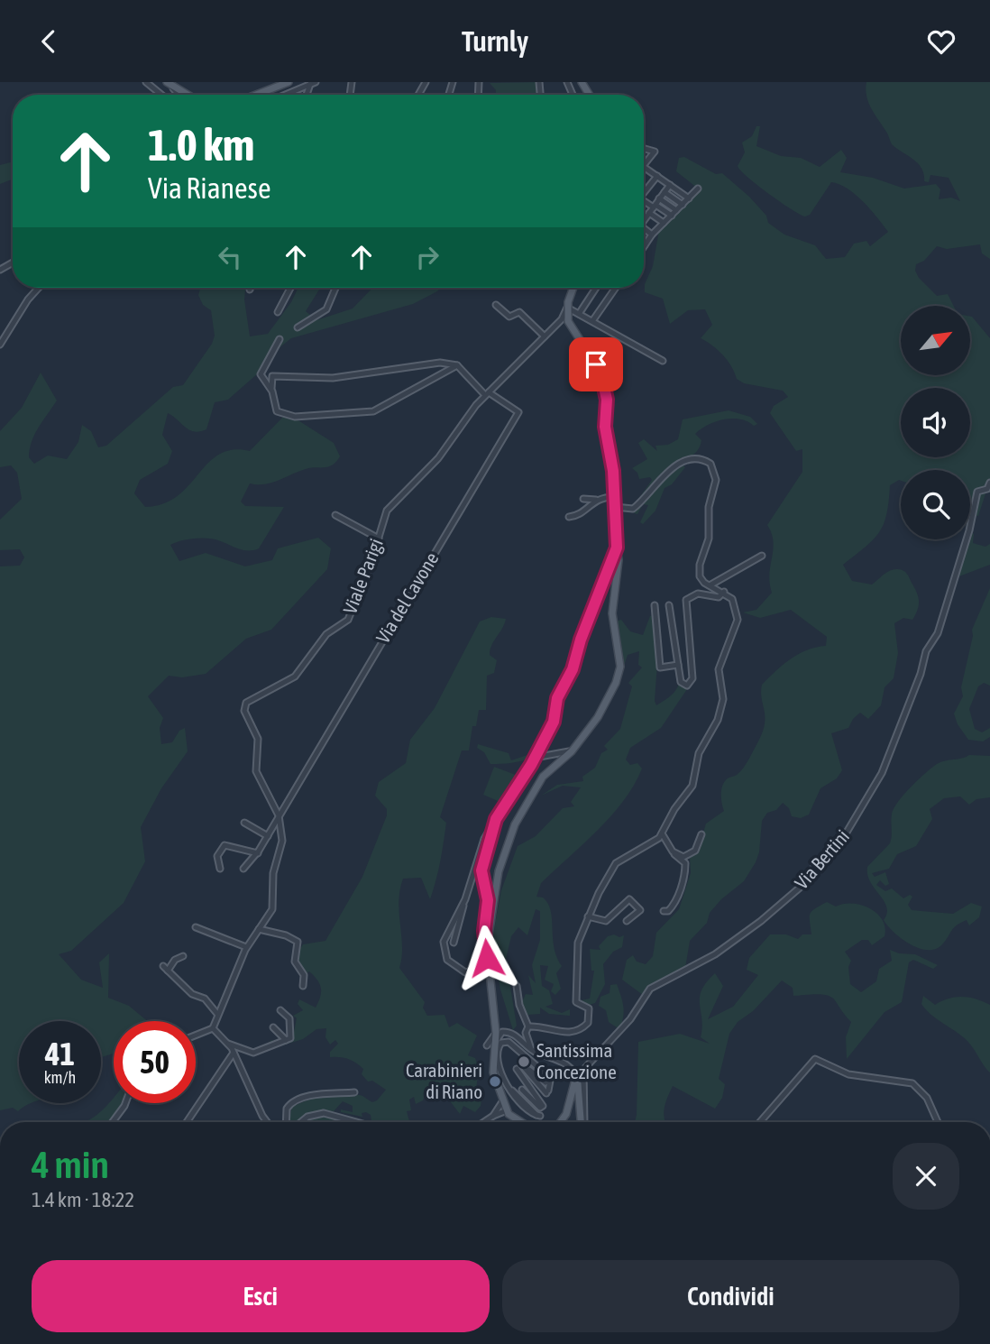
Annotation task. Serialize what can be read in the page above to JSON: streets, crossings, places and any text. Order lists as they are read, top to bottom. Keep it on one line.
{"streets":{"street":["Viale Parigi","Via del Cavone","Via Bertini"]},"crossings":[["Viale Parigi","Via del Cavone"]],"places":["Santissima Concezione","Carabinieri di Riano"],"north":"top right","page":{"header":"Turnly","turn":["1.0 km","Via Rianese"],"speed":"41 km/h","limit":"50","heading":["4 min","1.4 km · 18:22"],"buttons":["Esci","Condividi"]}}
